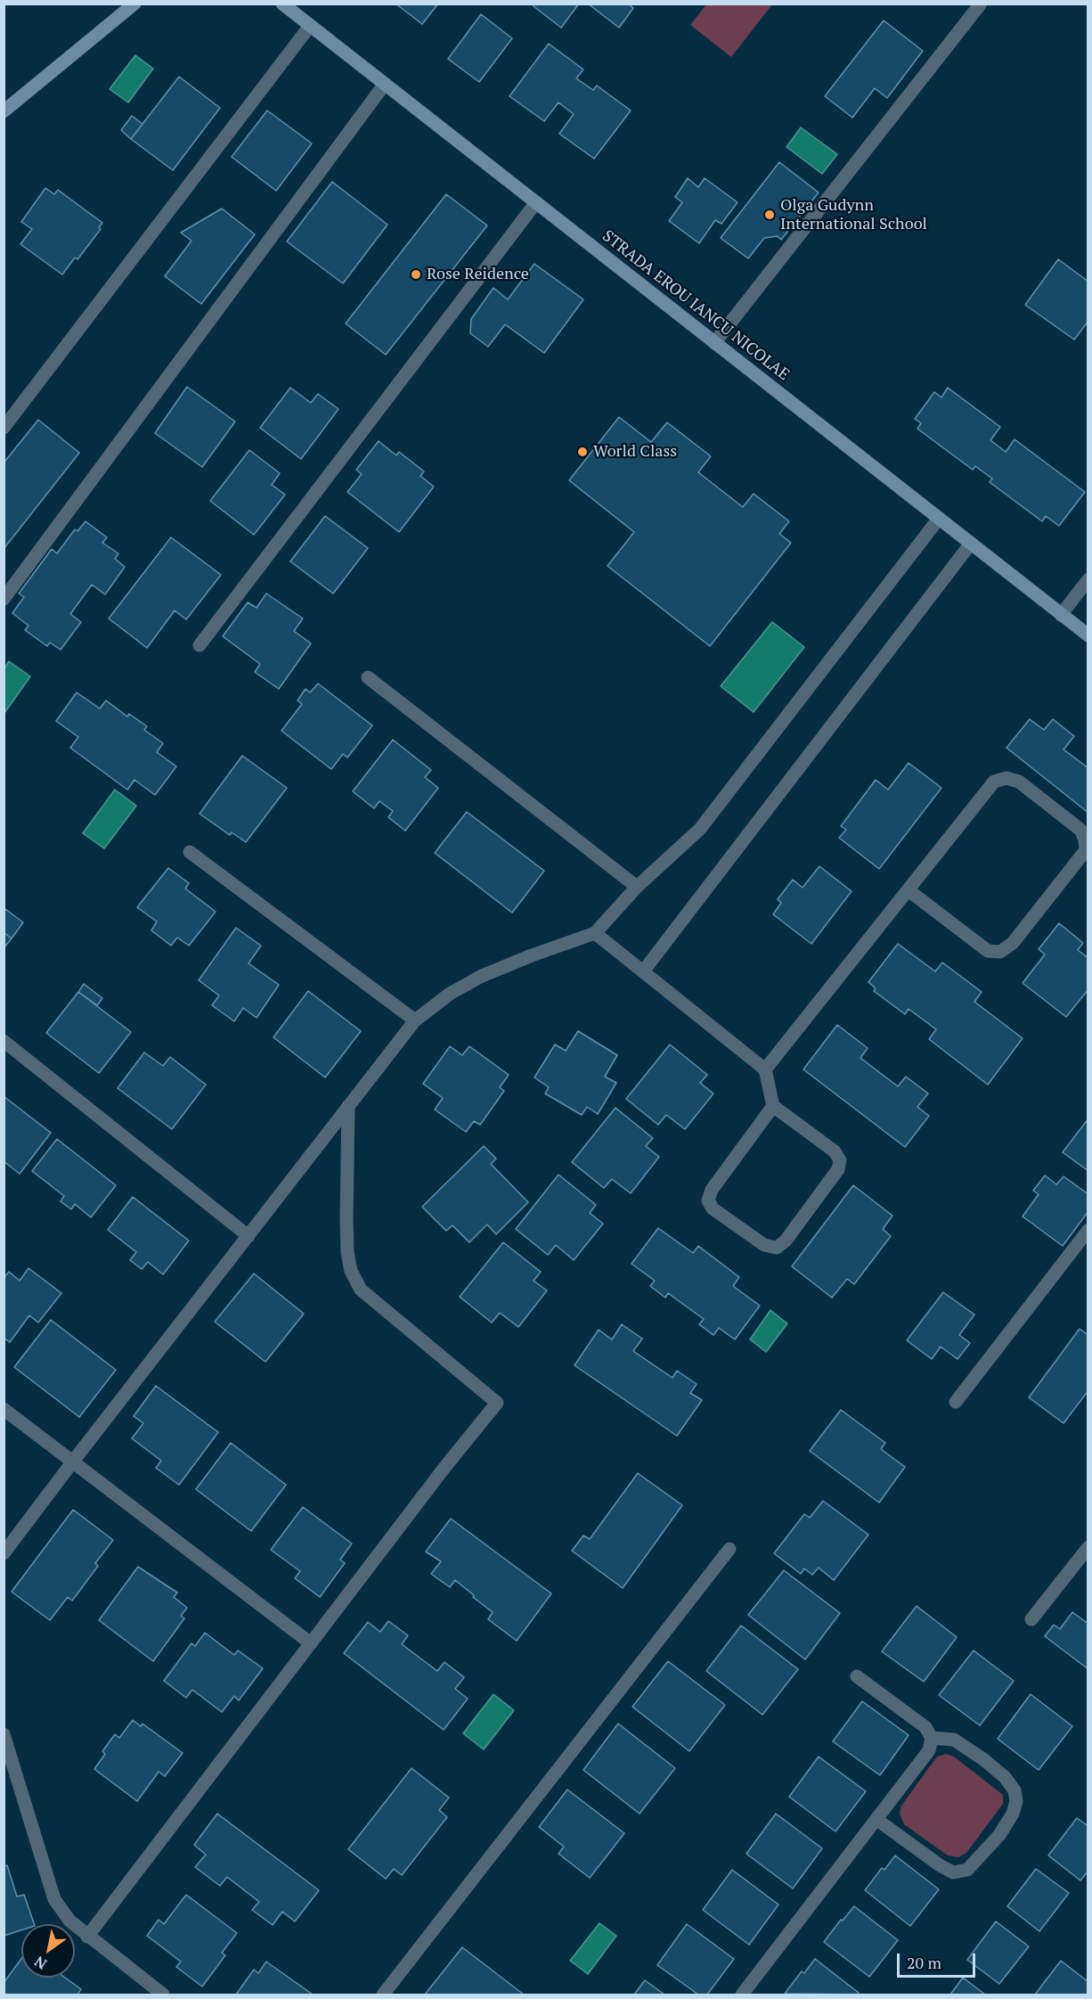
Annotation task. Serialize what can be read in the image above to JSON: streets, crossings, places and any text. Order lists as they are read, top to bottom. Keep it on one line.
{"streets":{"street":["STRADA EROU IANCU NICOLAE"]},"places":["Olga Gudynn International School","Rose Reidence","World Class"],"scale_bar":"20 m","north":"bottom left"}
